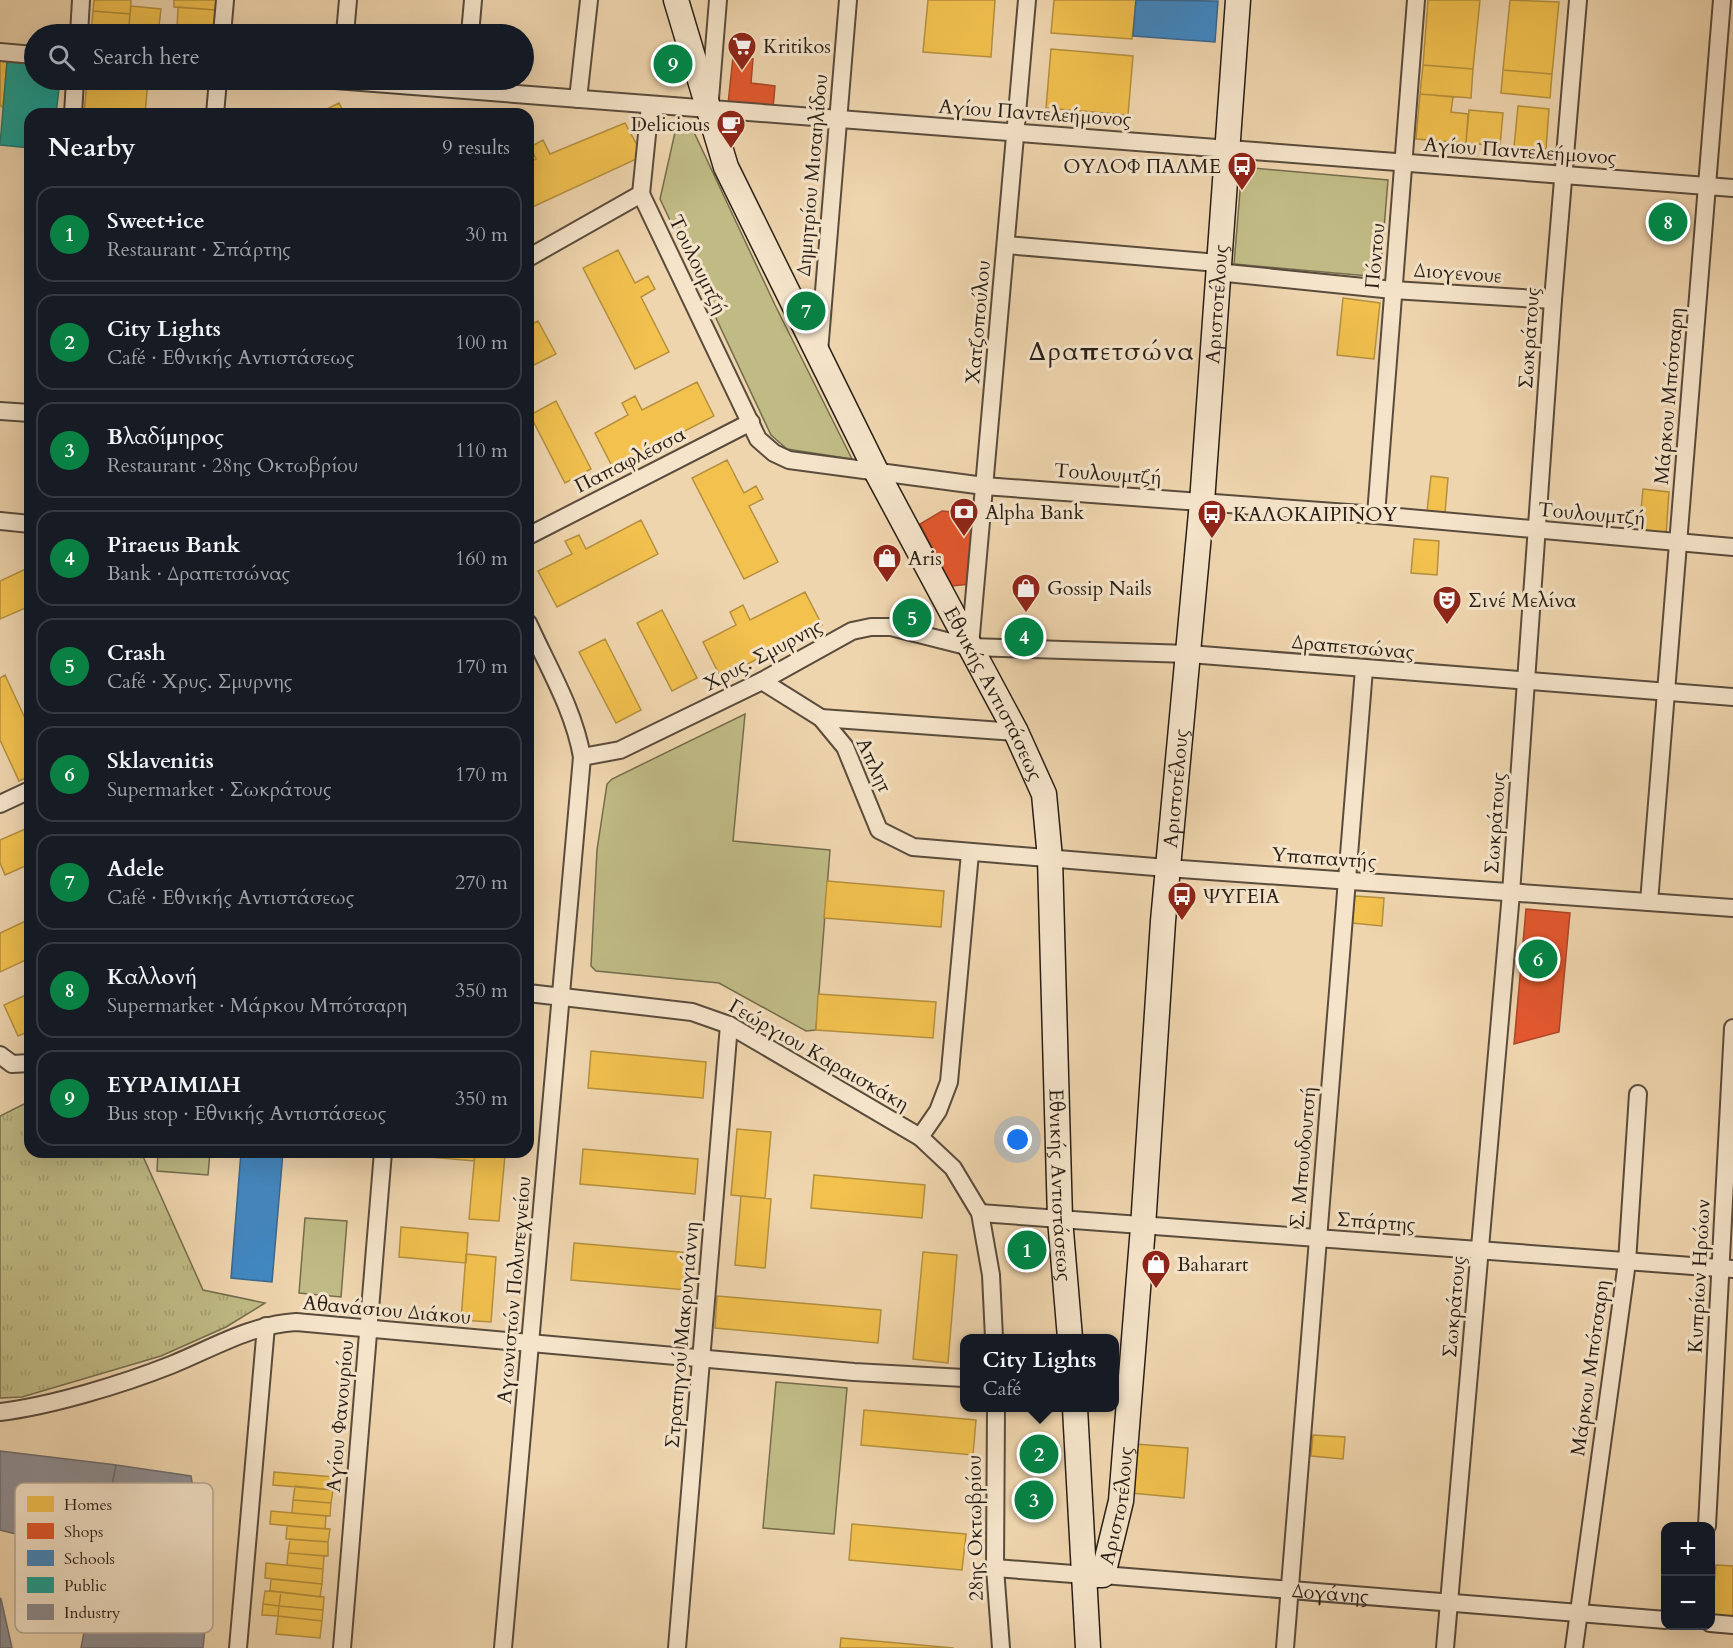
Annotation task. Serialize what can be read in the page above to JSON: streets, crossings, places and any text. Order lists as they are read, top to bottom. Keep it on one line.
{"streets":{"street":["Αγίου Παντελεήμονος","Δημητρίου Μισαηλίδου","Πόντου","Τουλουμτζή","Διογενουε","Αριστοτέλους","Χατζοπούλου","Σωκράτους","Μάρκου Μπότσαρη","Παπαφλέσσα","Δραπετσώνας","Χρυς. Σμυρνης","Εθνικής Αντιστάσεως","Απλητ","Υπαπαντής","Γεώργιου Καραισκάκη","Σ. Μπουδουτσή","Σπάρτης","Κυπρίων Ηρώων","Αγωνιστών Πολυτεχνείου","Αθανάσιου Διάκου","Στρατηγού Μακρυγιάννη","Αγίου Φανουρίου","28ης Οκτωβρίου","Δογάνης"]},"crossings":[["Αγίου Παντελεήμονος","Δημητρίου Μισαηλίδου"],["Αγίου Παντελεήμονος","Πόντου"],["Αγίου Παντελεήμονος","Αριστοτέλους"],["Αγίου Παντελεήμονος","Χατζοπούλου"],["Αγίου Παντελεήμονος","Σωκράτους"],["Αγίου Παντελεήμονος","Μάρκου Μπότσαρη"],["Αγίου Παντελεήμονος","Εθνικής Αντιστάσεως"],["Δημητρίου Μισαηλίδου","Εθνικής Αντιστάσεως"],["Πόντου","Τουλουμτζή"],["Πόντου","Διογενουε"],["Τουλουμτζή","Αριστοτέλους"],["Τουλουμτζή","Χατζοπούλου"],["Τουλουμτζή","Σωκράτους"],["Τουλουμτζή","Μάρκου Μπότσαρη"],["Τουλουμτζή","Παπαφλέσσα"],["Τουλουμτζή","Εθνικής Αντιστάσεως"],["Διογενουε","Αριστοτέλους"],["Διογενουε","Χατζοπούλου"],["Διογενουε","Σωκράτους"],["Αριστοτέλους","Δραπετσώνας"],["Αριστοτέλους","Υπαπαντής"],["Αριστοτέλους","Σπάρτης"],["Αριστοτέλους","Δογάνης"],["Χατζοπούλου","Δραπετσώνας"],["Χατζοπούλου","Χρυς. Σμυρνης"],["Χατζοπούλου","Εθνικής Αντιστάσεως"],["Σωκράτους","Δραπετσώνας"],["Σωκράτους","Υπαπαντής"],["Σωκράτους","Σπάρτης"],["Σωκράτους","Δογάνης"],["Μάρκου Μπότσαρη","Δραπετσώνας"],["Μάρκου Μπότσαρη","Υπαπαντής"],["Μάρκου Μπότσαρη","Σπάρτης"],["Μάρκου Μπότσαρη","Δογάνης"],["Δραπετσώνας","Χρυς. Σμυρνης"],["Δραπετσώνας","Εθνικής Αντιστάσεως"],["Δραπετσώνας","Σ. Μπουδουτσή"],["Χρυς. Σμυρνης","Εθνικής Αντιστάσεως"],["Χρυς. Σμυρνης","Απλητ"],["Χρυς. Σμυρνης","Αγωνιστών Πολυτεχνείου"],["Εθνικής Αντιστάσεως","Υπαπαντής"],["Εθνικής Αντιστάσεως","Σπάρτης"],["Απλητ","Υπαπαντής"],["Υπαπαντής","Σ. Μπουδουτσή"],["Γεώργιου Καραισκάκη","Σπάρτης"],["Γεώργιου Καραισκάκη","Αγωνιστών Πολυτεχνείου"],["Γεώργιου Καραισκάκη","Στρατηγού Μακρυγιάννη"],["Σ. Μπουδουτσή","Σπάρτης"],["Σ. Μπουδουτσή","Δογάνης"],["Σπάρτης","Κυπρίων Ηρώων"],["Αγωνιστών Πολυτεχνείου","Αθανάσιου Διάκου"],["Αθανάσιου Διάκου","Στρατηγού Μακρυγιάννη"],["Αθανάσιου Διάκου","Αγίου Φανουρίου"],["28ης Οκτωβρίου","Δογάνης"]],"districts":["Δραπετσώνα"],"places":{"supermarket":["Kritikos"],"cafe":["Delicious"],"bus stop":["ΟΥΛΟΦ ΠΑΛΜΕ","ΚΑΛΟΚΑΙΡΙΝΟΥ","ΨΥΓΕΙΑ"],"bank":["Alpha Bank"],"shop":["Aris","Gossip Nails","Baharart"],"theatre":["Σινέ Μελίνα"]},"legend":["Homes","Shops","Schools","Public","Industry"],"page":{"search":"Search here","pins":["9","8","7","5","4","6","1","2","3"],"heading":["Nearby","9 results"],"list":[{"mark":"1","name":"Sweet+ice","note":"Restaurant · Σπάρτης","value":"30 m"},{"mark":"2","name":"City Lights","note":"Café · Εθνικής Αντιστάσεως","value":"100 m"},{"mark":"3","name":"Βλαδίμηρος","note":"Restaurant · 28ης Οκτωβρίου","value":"110 m"},{"mark":"4","name":"Piraeus Bank","note":"Bank · Δραπετσώνας","value":"160 m"},{"mark":"5","name":"Crash","note":"Café · Χρυς. Σμυρνης","value":"170 m"},{"mark":"6","name":"Sklavenitis","note":"Supermarket · Σωκράτους","value":"170 m"},{"mark":"7","name":"Adele","note":"Café · Εθνικής Αντιστάσεως","value":"270 m"},{"mark":"8","name":"Καλλονή","note":"Supermarket · Μάρκου Μπότσαρη","value":"350 m"},{"mark":"9","name":"ΕΥΡΑΙΜΙΔΗ","note":"Bus stop · Εθνικής Αντιστάσεως","value":"350 m"}],"popup":["City Lights","Café"],"map_buttons":["+","−"]}}
